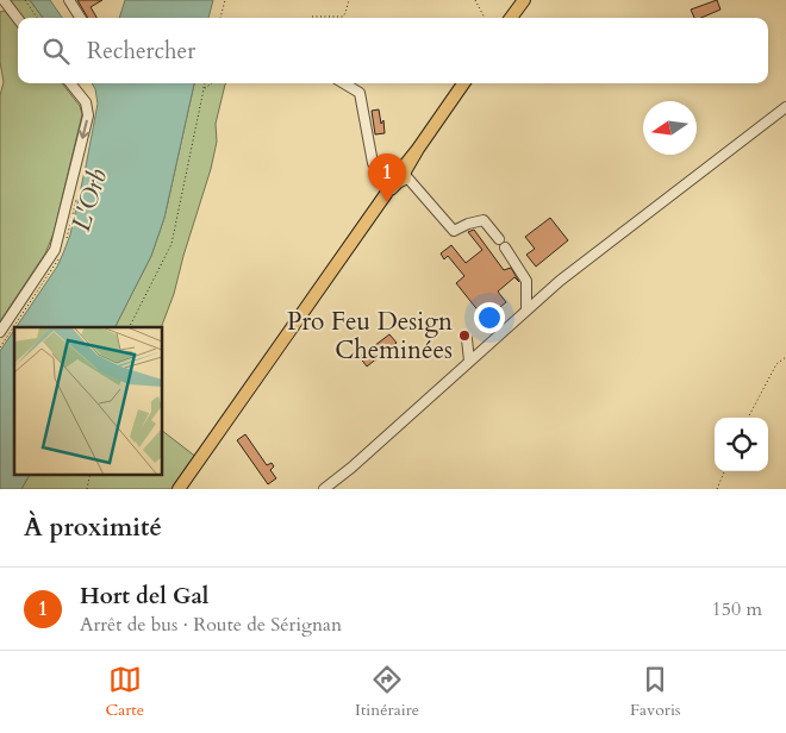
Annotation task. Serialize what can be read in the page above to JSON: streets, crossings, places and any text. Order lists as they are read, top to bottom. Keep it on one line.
{"water":["L'Orb"],"places":["Pro Feu Design Cheminées"],"north":"left","page":{"search":"Rechercher","pins":"1","heading":"À proximité","list":[{"mark":"1","name":"Hort del Gal","note":"Arrêt de bus · Route de Sérignan","value":"150 m"}],"nav":["Carte","Itinéraire","Favoris"]}}
